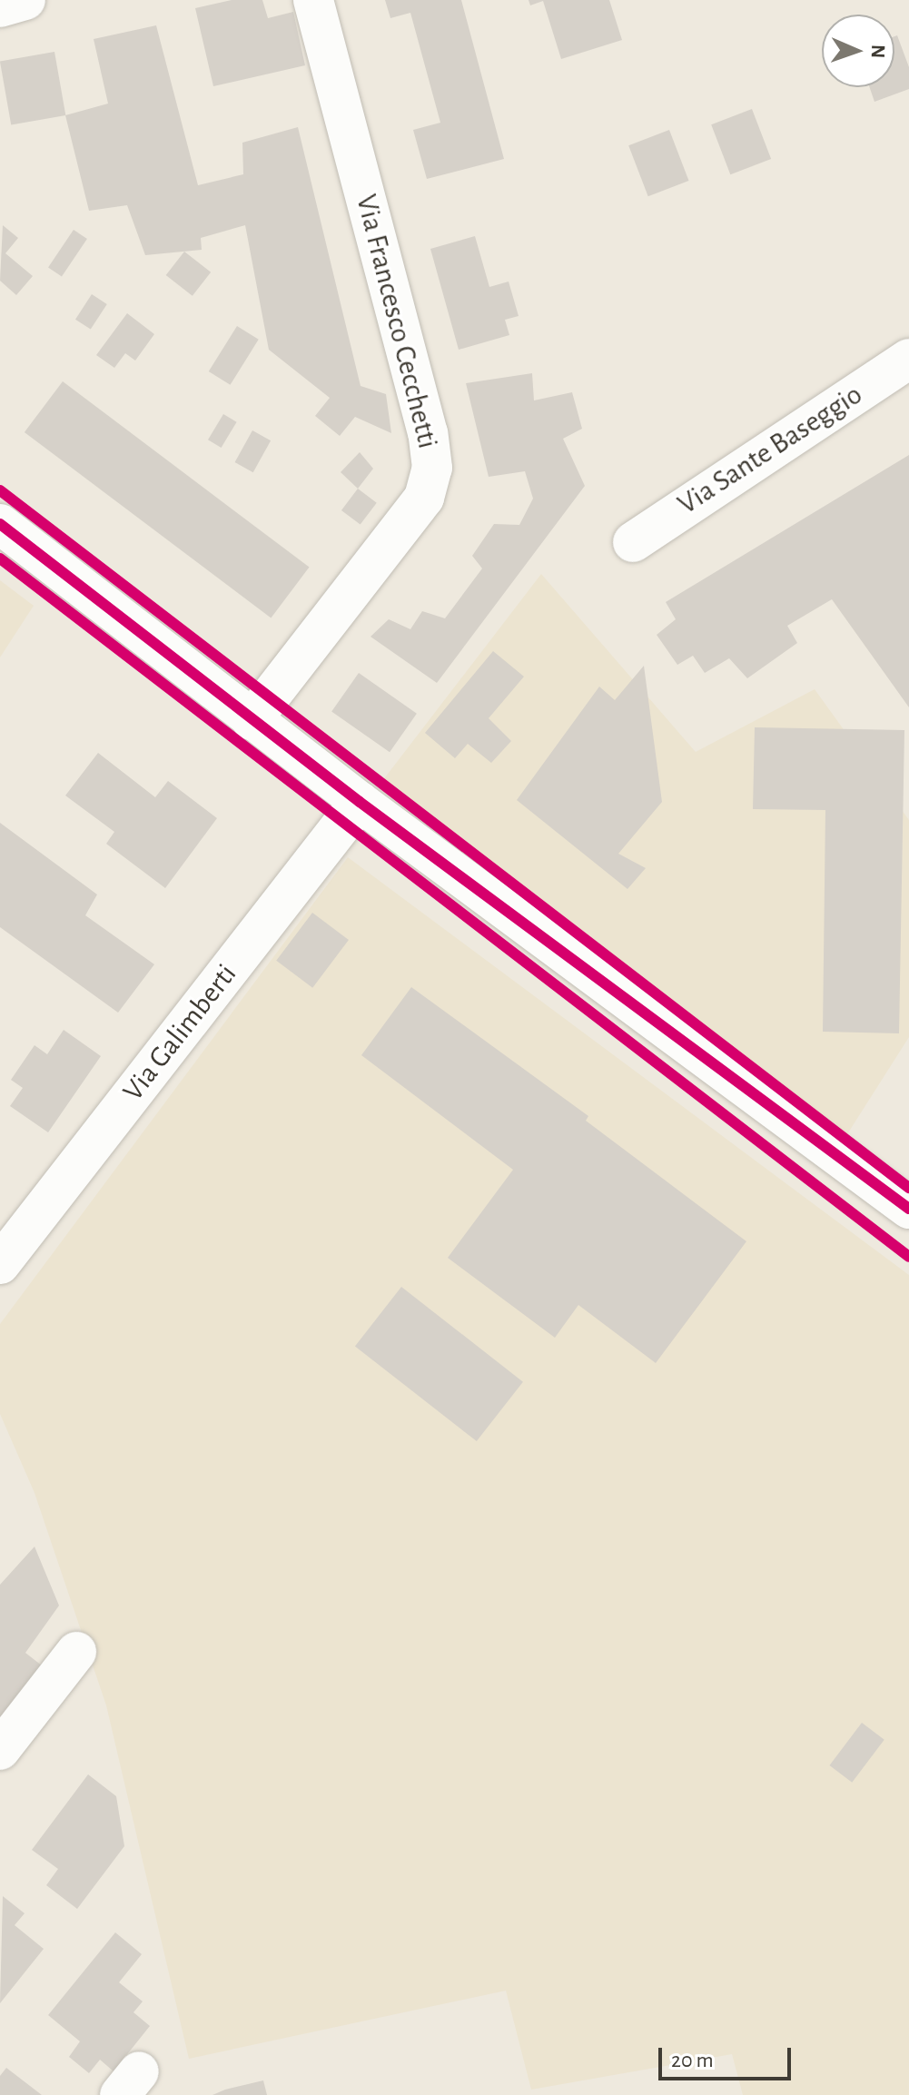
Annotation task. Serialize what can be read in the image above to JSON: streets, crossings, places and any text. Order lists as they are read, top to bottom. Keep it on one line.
{"streets":{"street":["Via Francesco Cecchetti","Via Sante Baseggio","Via Galimberti"]},"scale_bar":"20 m","north":"right"}
